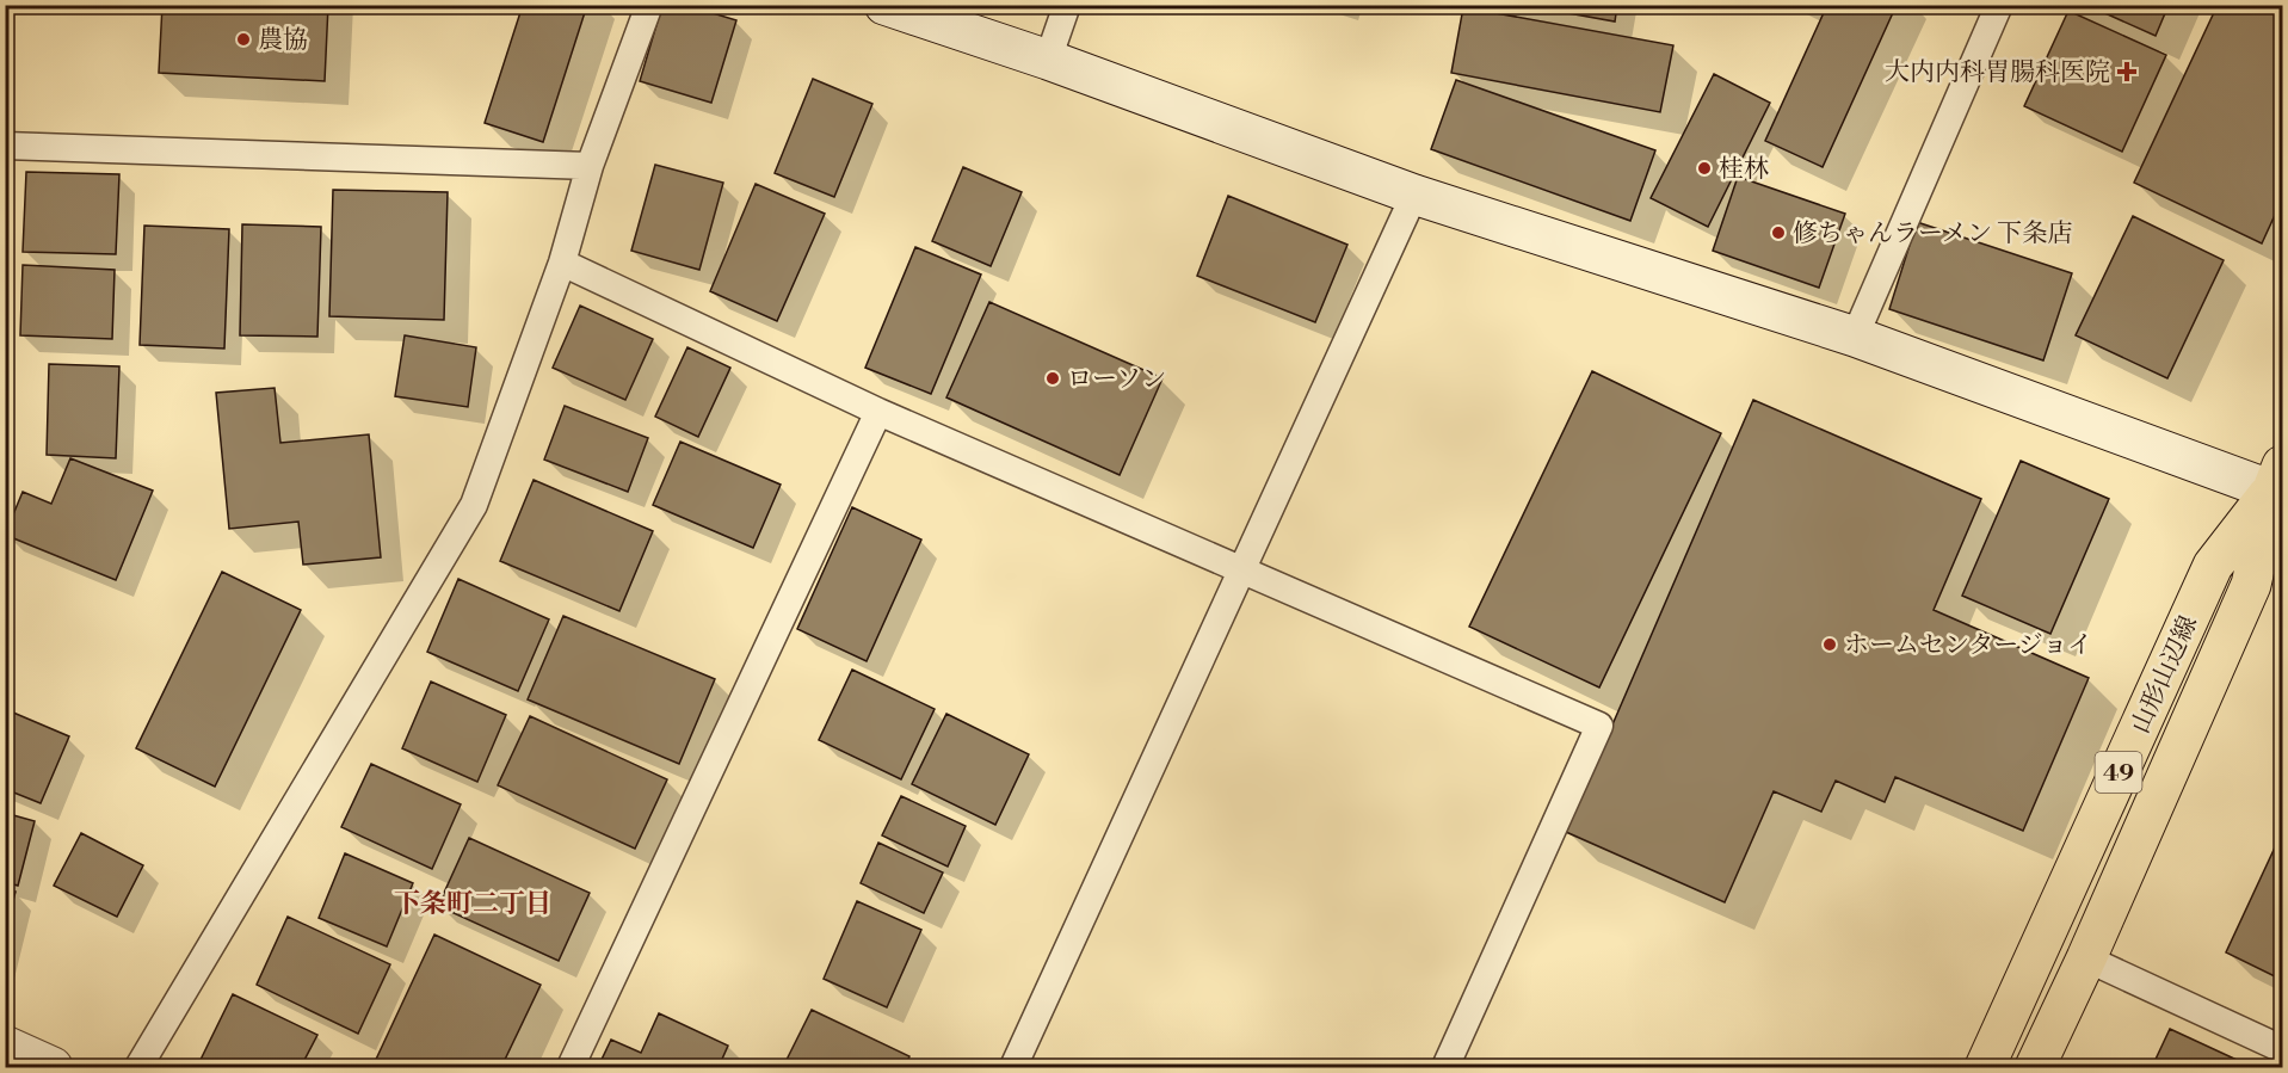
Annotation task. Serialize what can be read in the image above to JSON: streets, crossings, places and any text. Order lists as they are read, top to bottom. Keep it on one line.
{"streets":{"main road":["山形山辺線","49"]},"districts":["下条町二丁目"],"places":{"other":["農協","桂林","修ちゃんラーメン 下条店","ローソン","ホームセンタージョイ"],"health":["大内内科胃腸科医院"]}}
